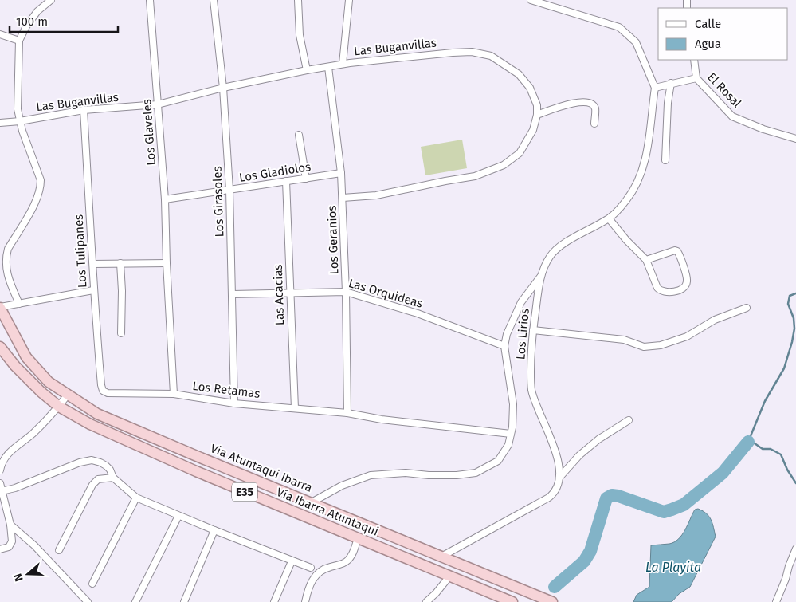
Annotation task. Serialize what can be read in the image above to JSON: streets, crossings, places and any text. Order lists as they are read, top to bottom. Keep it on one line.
{"streets":{"highway":["Via Atuntaqui Ibarra","E35","Vía Ibarra Atuntaqui"],"street":["Las Buganvillas","El Rosal","Los Glaveles","Los Gladiolos","Los Girasoles","Los Geranios","Los Tulipanes","Las Orquideas","Las Acacias","Los Lirios","Los Retamas"]},"crossings":[["Las Buganvillas","Los Glaveles"],["Las Buganvillas","Los Girasoles"],["Las Buganvillas","Los Geranios"],["Las Buganvillas","Los Tulipanes"],["El Rosal","Los Lirios"],["Los Glaveles","Los Gladiolos"],["Los Glaveles","Los Retamas"],["Los Gladiolos","Los Girasoles"],["Los Gladiolos","Los Geranios"],["Los Gladiolos","Las Acacias"],["Los Girasoles","Las Orquideas"],["Los Girasoles","Los Retamas"],["Los Geranios","Las Orquideas"],["Los Geranios","Los Retamas"],["Los Tulipanes","Los Retamas"],["Las Orquideas","Las Acacias"],["Las Acacias","Los Retamas"]],"water":["La Playita"],"legend":["Calle","Agua"],"scale_bar":"100 m","north":"left"}
